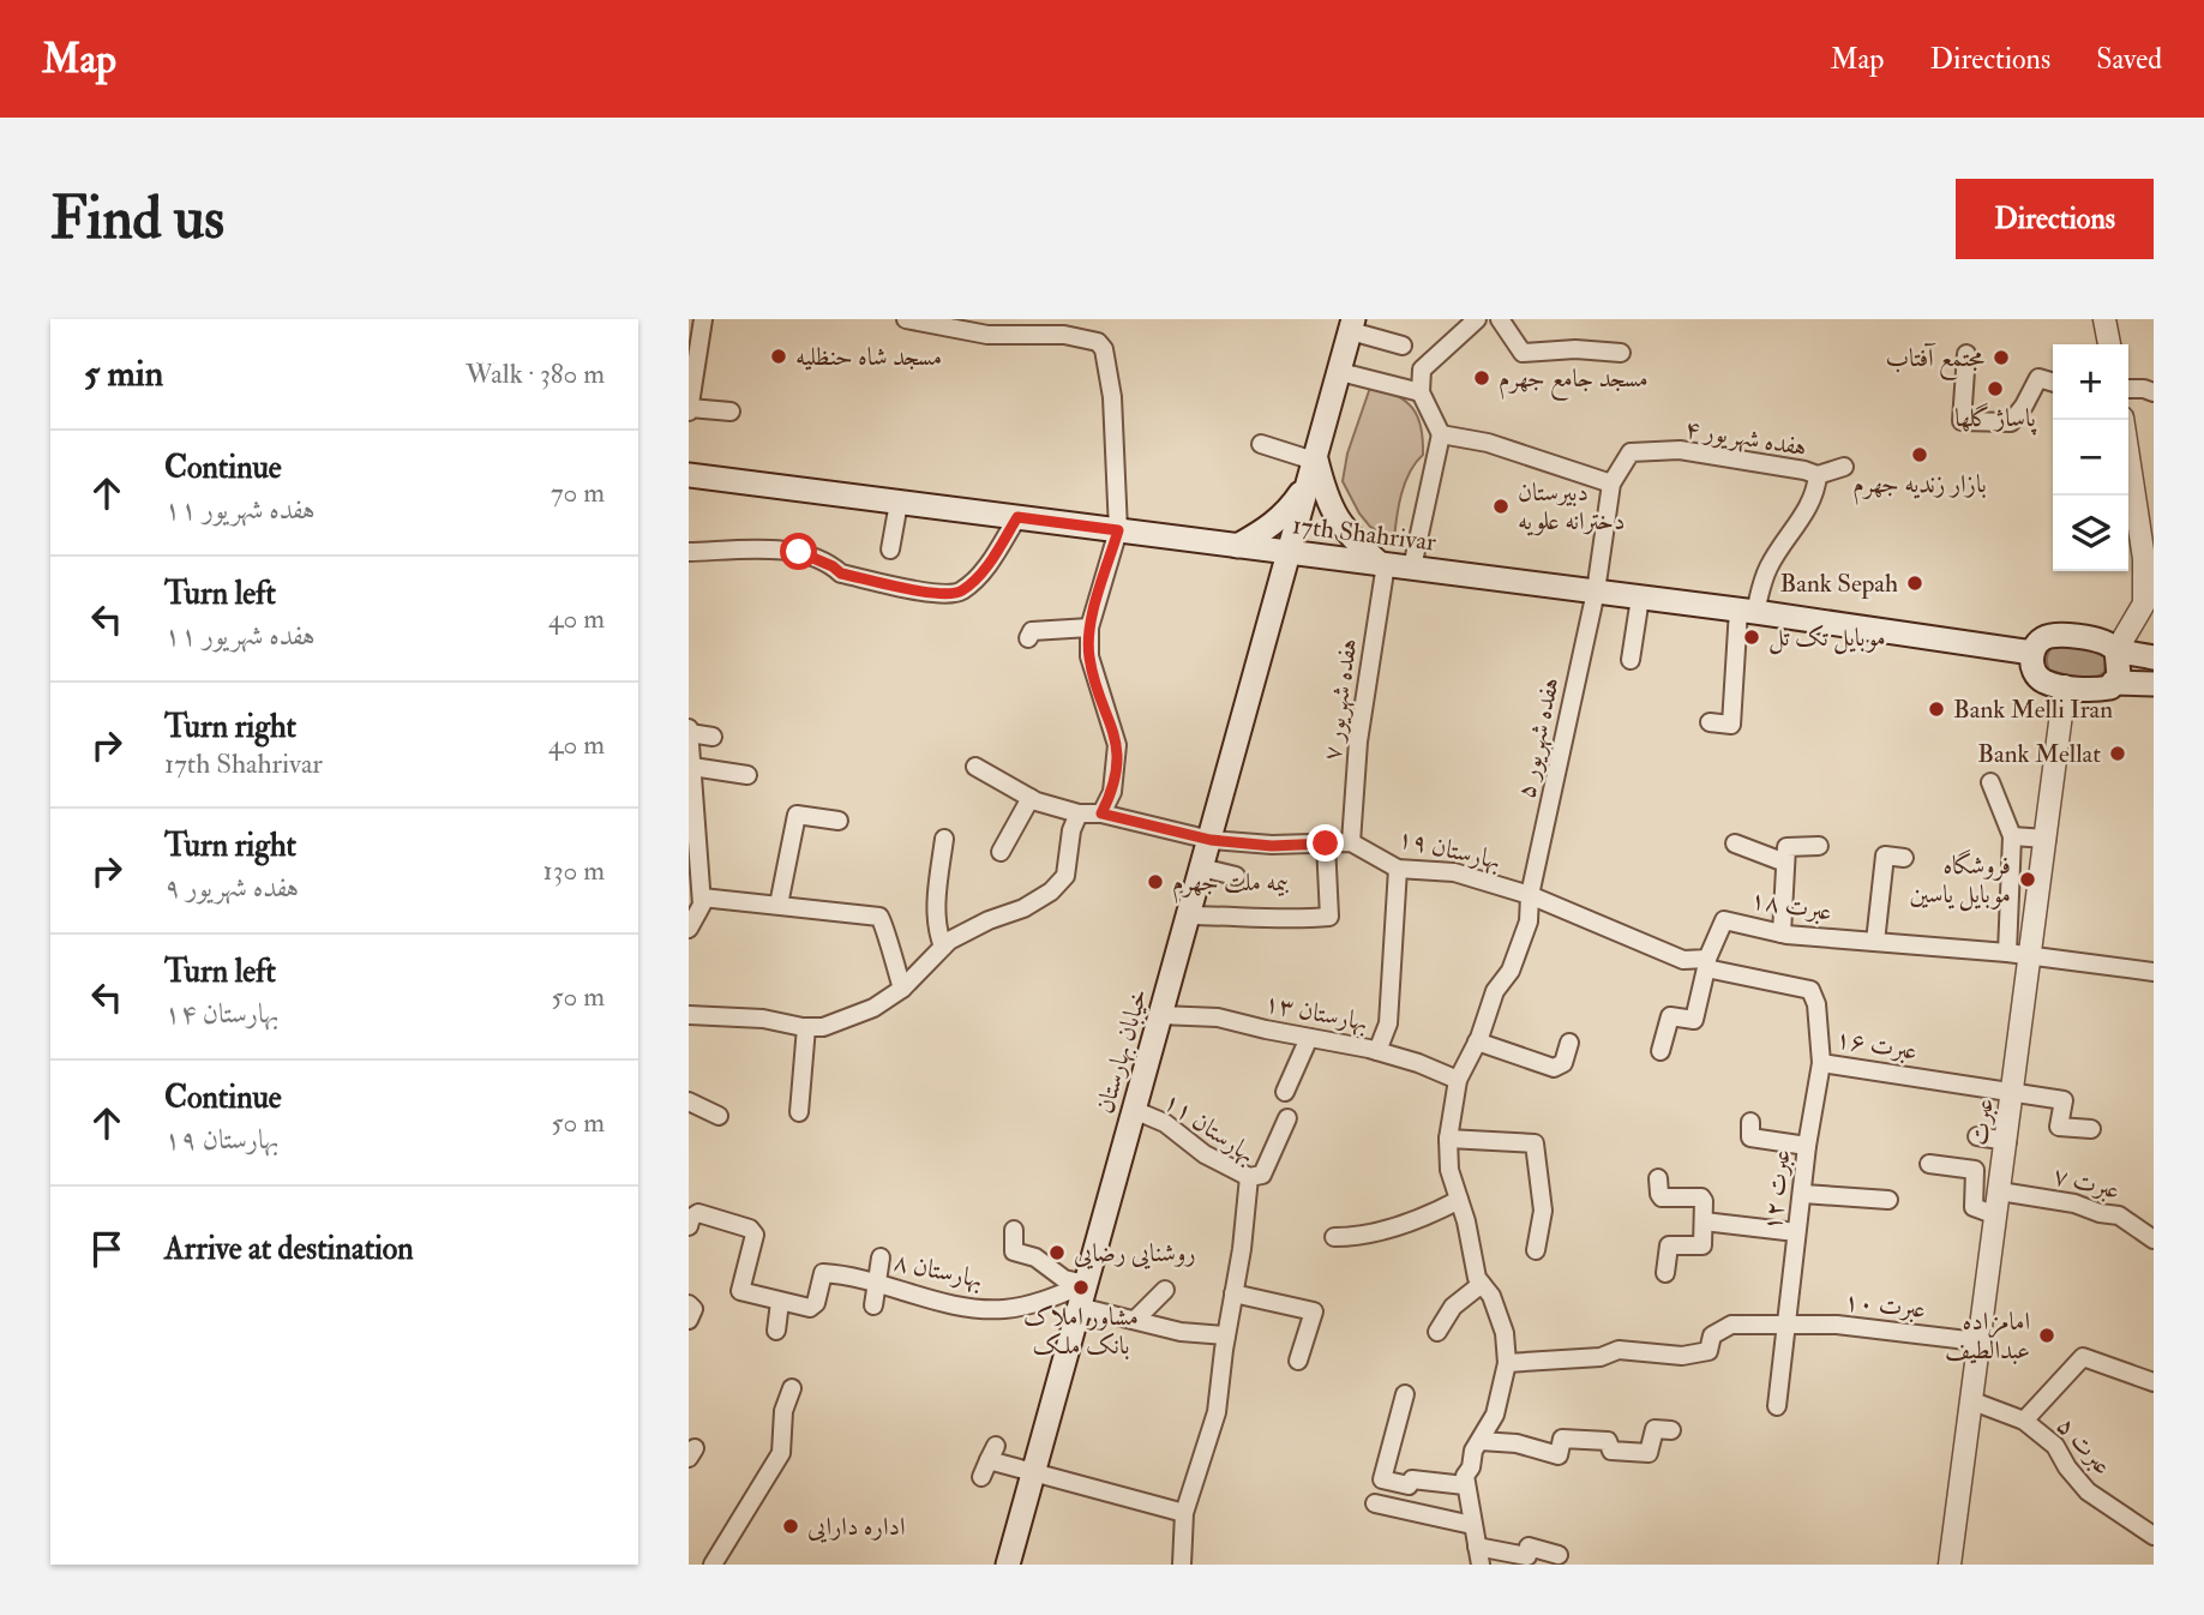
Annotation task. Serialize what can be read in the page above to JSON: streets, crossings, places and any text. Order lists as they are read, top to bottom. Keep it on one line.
{"streets":{"main road":["17th Shahrivar","خیابان بهارستان"],"street":["هفده شهریور ۴","هفده شهریور ۷","هفده شهریور ۵","بهارستان ۱۹","عبرت ۱۸","بهارستان ۱۳","عبرت ۱۶","عبرت","بهارستان ۱۱","عبرت ۷","عبرت ۱۲","بهارستان ۸","عبرت ۱۰","عبرت ۵"]},"crossings":[["هفده شهریور ۴","17th Shahrivar"],["هفده شهریور ۴","هفده شهریور ۵"],["17th Shahrivar","هفده شهریور ۷"],["17th Shahrivar","هفده شهریور ۵"],["17th Shahrivar","خیابان بهارستان"],["هفده شهریور ۷","بهارستان ۱۹"],["هفده شهریور ۵","بهارستان ۱۹"],["هفده شهریور ۵","بهارستان ۱۳"],["هفده شهریور ۵","عبرت ۱۰"],["عبرت ۱۸","عبرت ۱۶"],["عبرت ۱۸","عبرت"],["بهارستان ۱۳","خیابان بهارستان"],["عبرت ۱۶","عبرت"],["عبرت ۱۶","عبرت ۱۲"],["خیابان بهارستان","بهارستان ۱۱"],["خیابان بهارستان","بهارستان ۸"],["عبرت","عبرت ۷"],["عبرت","عبرت ۱۰"],["عبرت","عبرت ۵"],["عبرت ۱۲","عبرت ۱۰"]],"places":["مسجد شاه حنظلیه","مجتمع آفتاب","مسجد جامع جهرم","پاساژ گلها","بازار زندیه جهرم","دبیرستان دخترانه علویه","Bank Sepah","موبایل تک تل","Bank Melli Iran","Bank Mellat","فروشگاه موبایل یاسین","بیمه ملت جهرم","روشنایی رضایی","مشاور املاک بانک ملک","امامزاده عبدالطیف","اداره دارایی"],"page":{"header":"Map","nav":["Map","Directions","Saved"],"buttons":"Directions","title":"Find us","heading":["5 min","Walk · 380 m"],"map_buttons":["+","−"],"list":[["Continue","هفده شهریور ۱۱","70 m"],["Turn left","هفده شهریور ۱۱","40 m"],["Turn right","17th Shahrivar","40 m"],["Turn right","هفده شهریور ۹","130 m"],["Turn left","بهارستان ۱۴","50 m"],["Continue","بهارستان ۱۹","50 m"],"Arrive at destination"]}}
